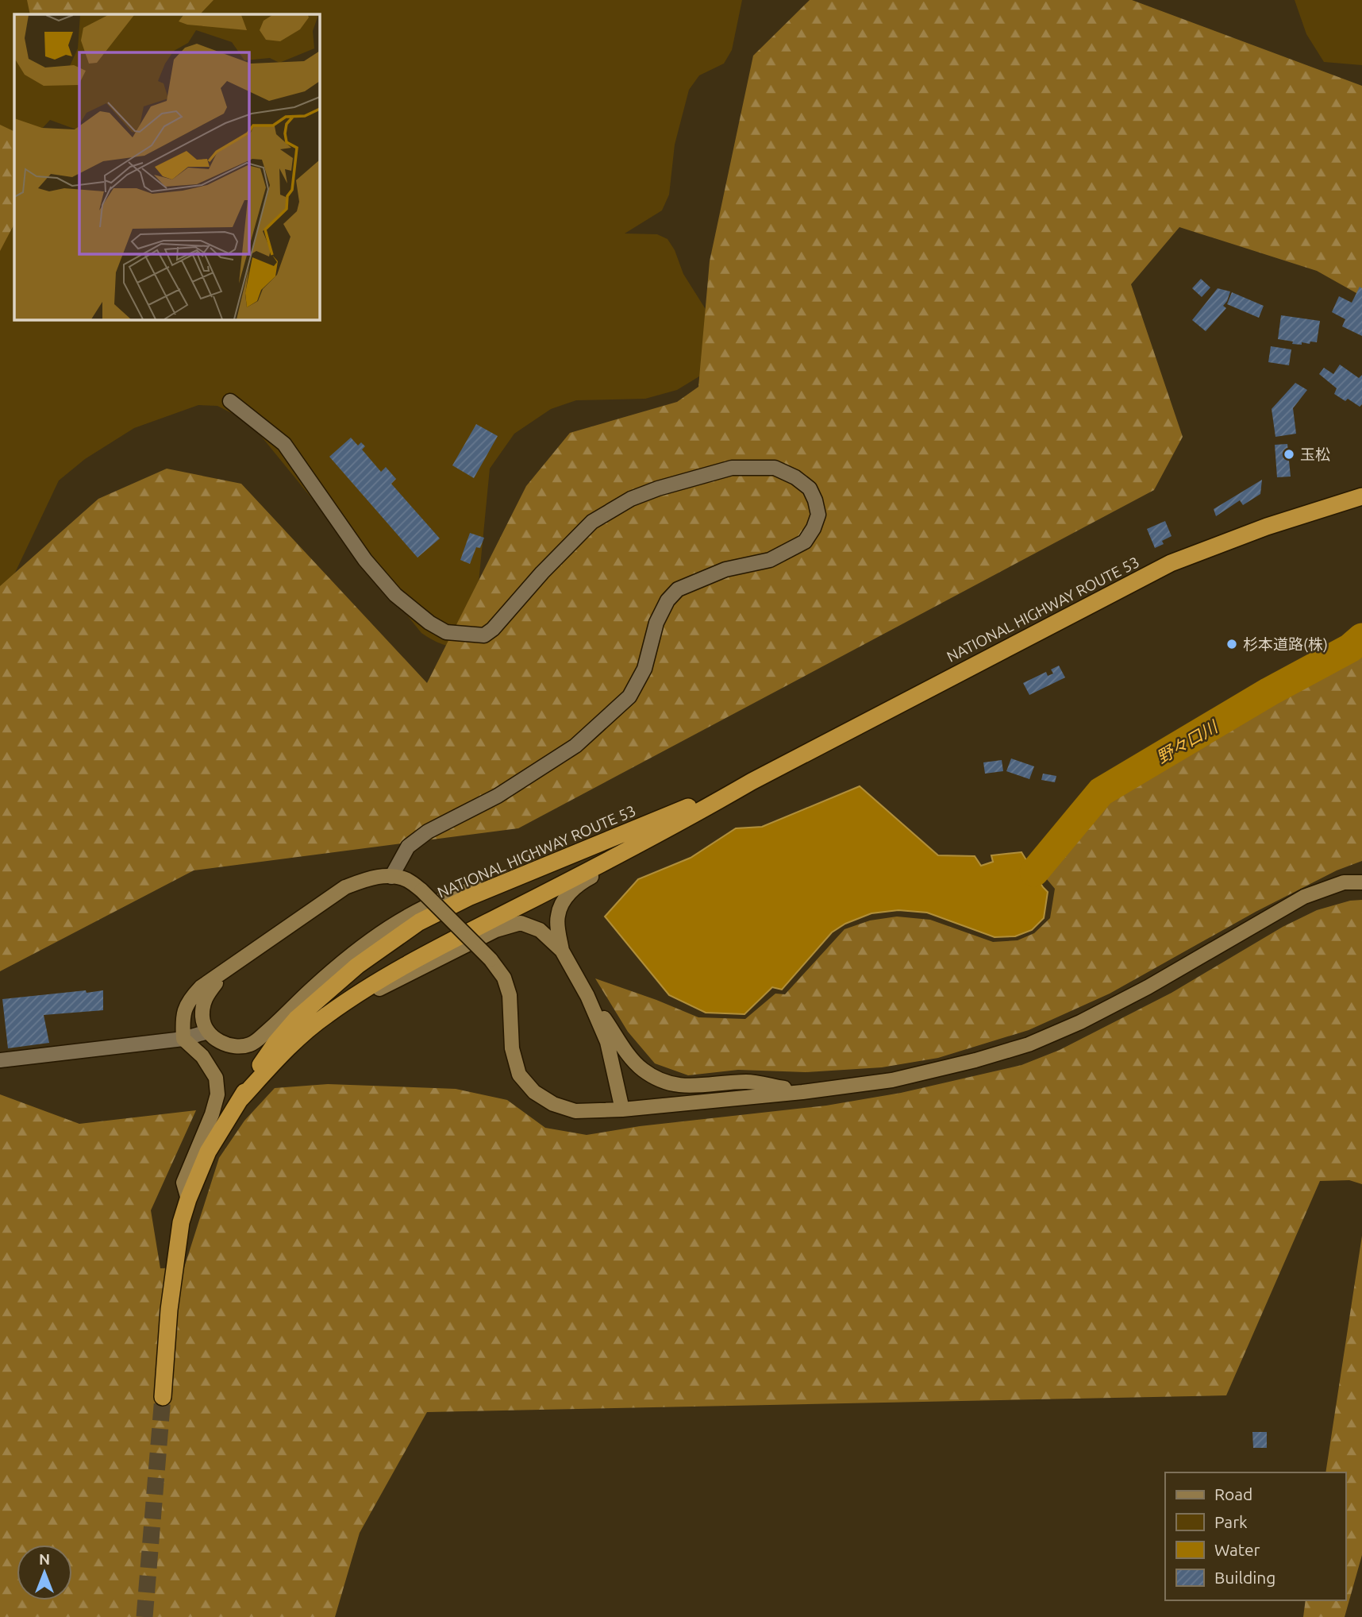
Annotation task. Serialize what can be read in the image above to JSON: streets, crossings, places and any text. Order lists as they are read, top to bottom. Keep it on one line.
{"streets":{"highway":["NATIONAL HIGHWAY ROUTE 53"]},"water":["野々口川"],"places":["玉松","杉本道路(株)"],"legend":["Road","Park","Water","Building"],"north":"top"}
